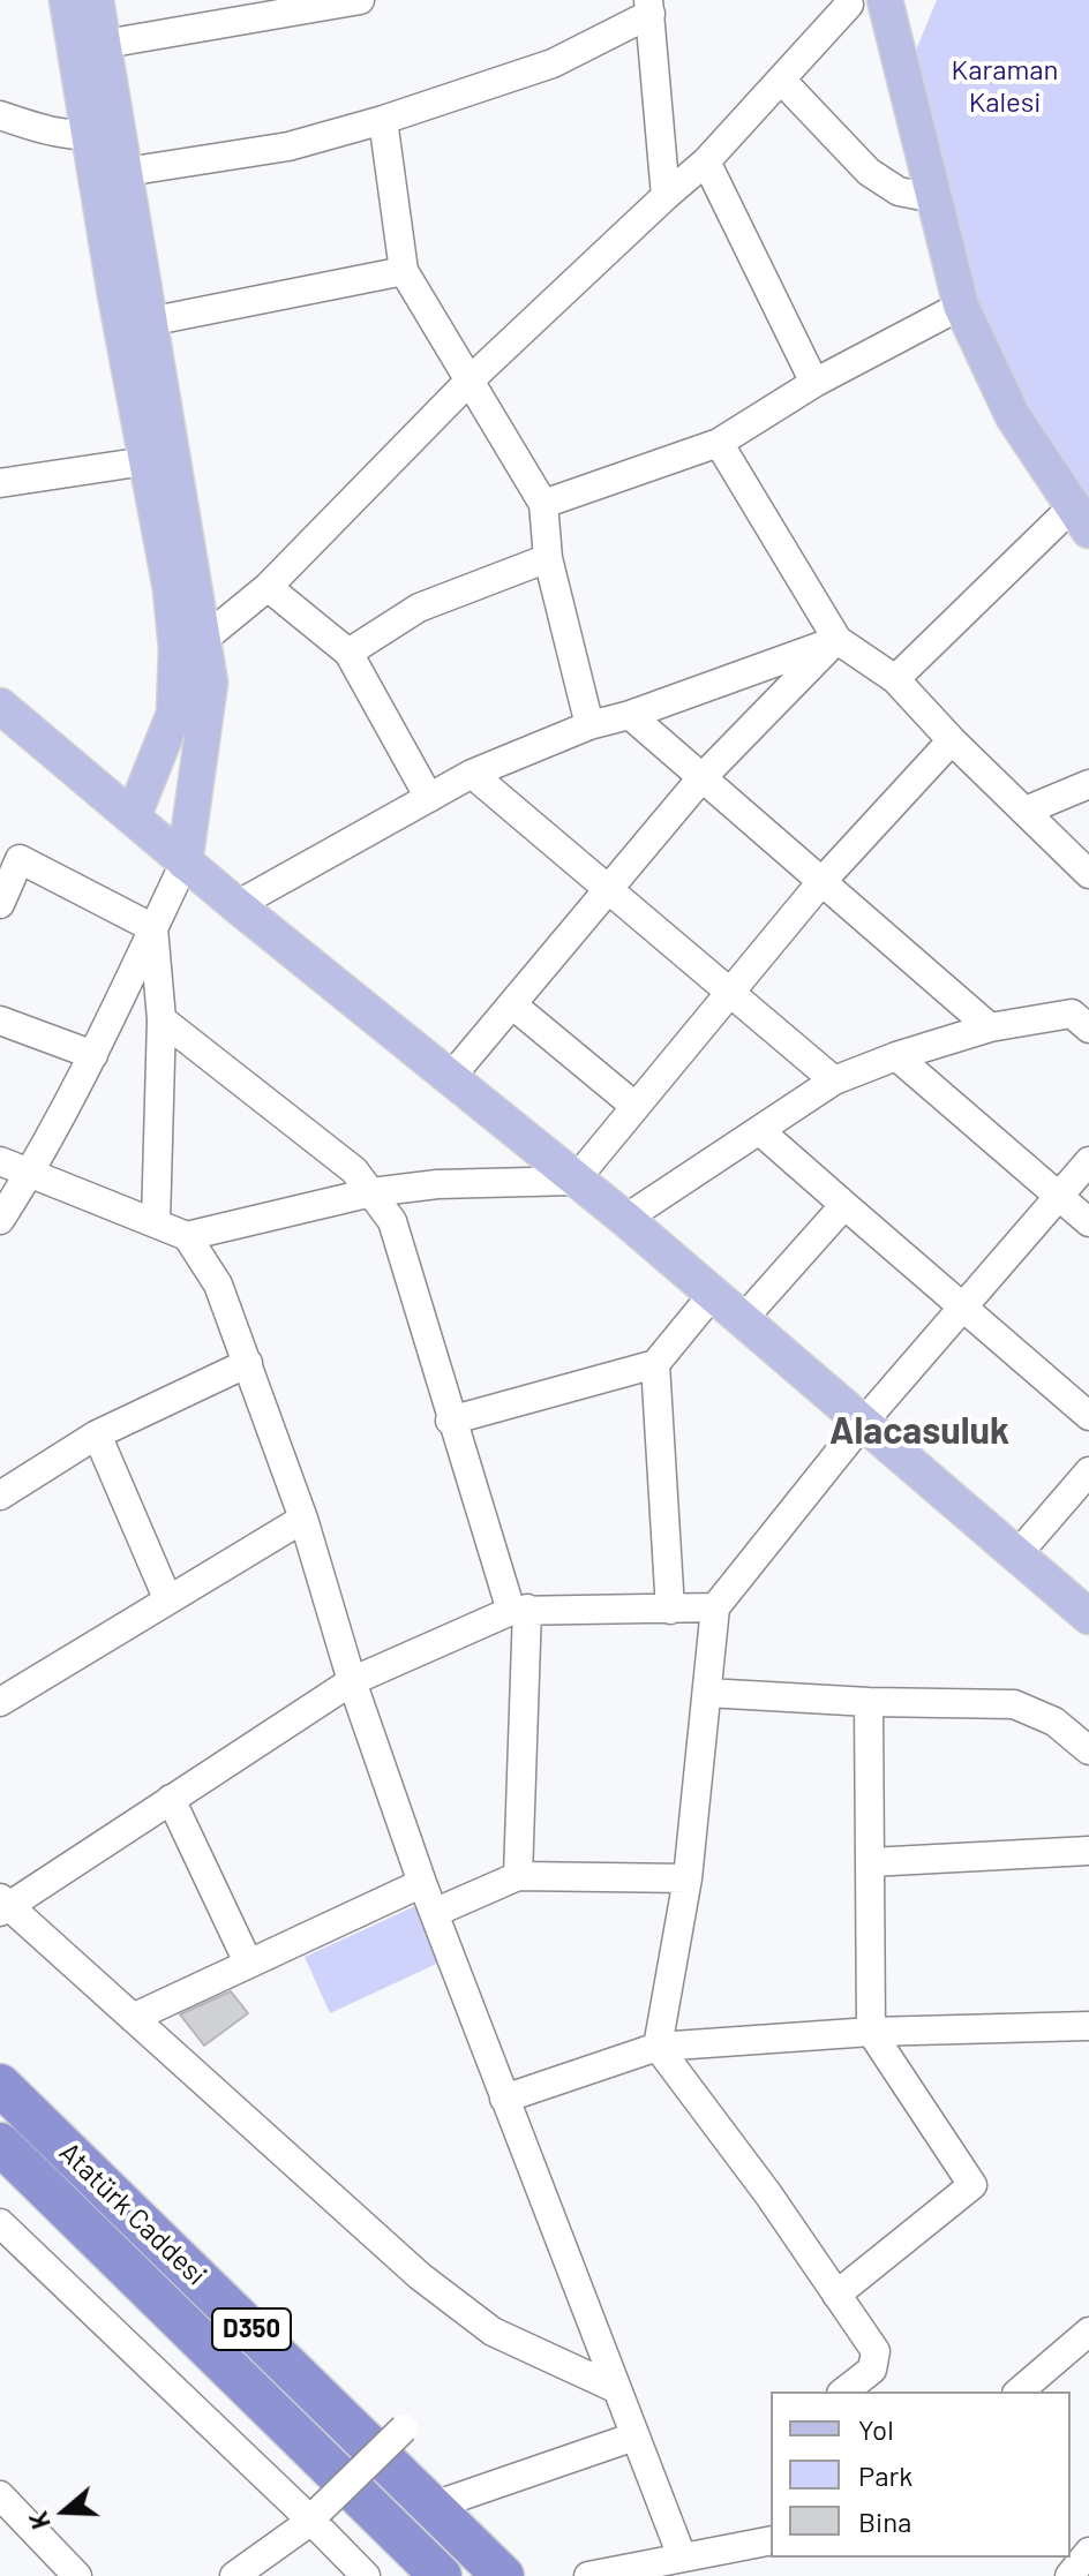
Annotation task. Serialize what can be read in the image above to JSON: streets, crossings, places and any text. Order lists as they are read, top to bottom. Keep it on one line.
{"streets":{"highway":["Atatürk Caddesi","D350"]},"districts":["Alacasuluk"],"parks":["Karaman Kalesi"],"legend":["Yol","Park","Bina"],"north":"left"}
